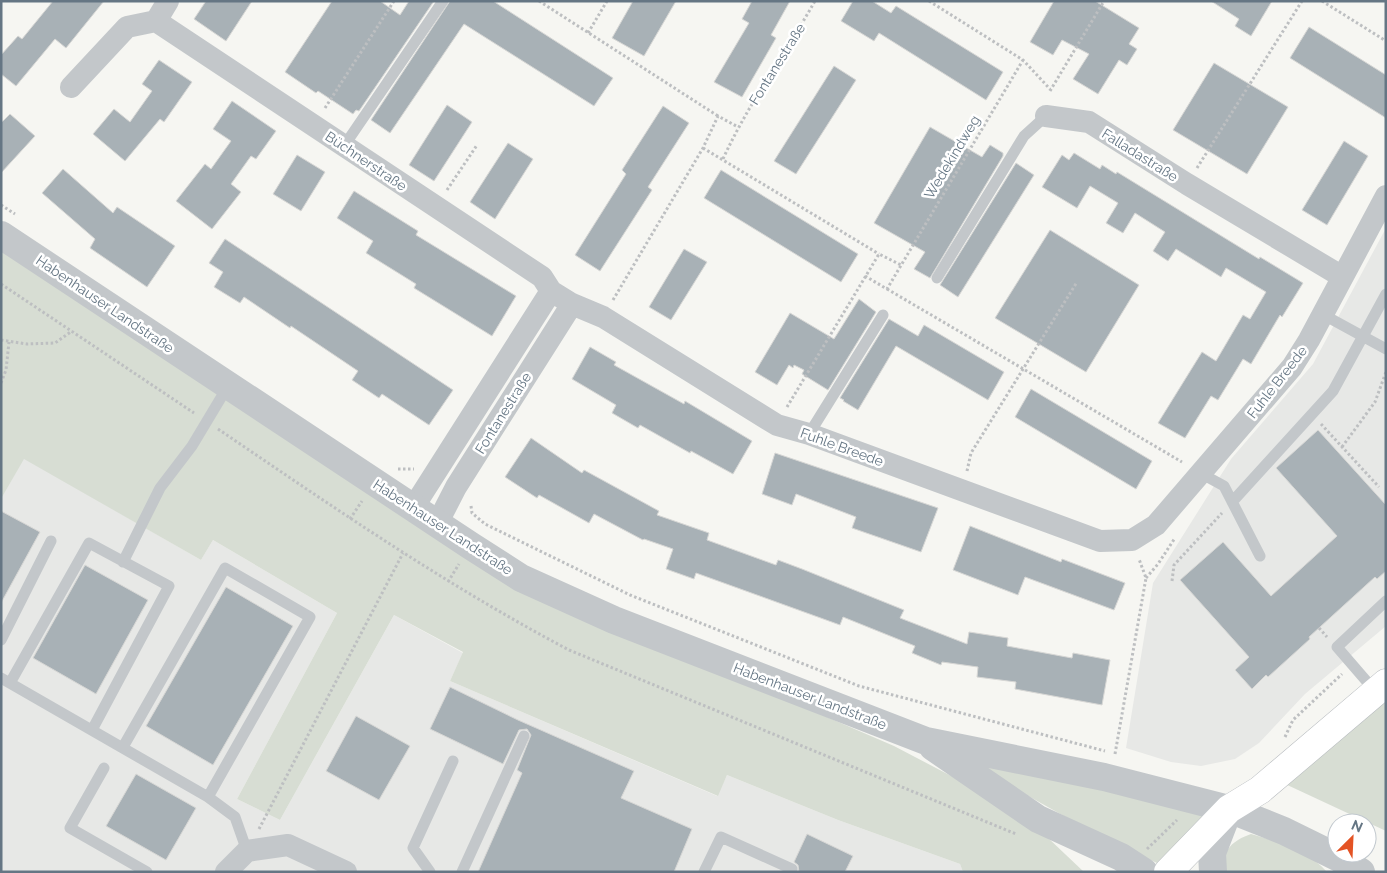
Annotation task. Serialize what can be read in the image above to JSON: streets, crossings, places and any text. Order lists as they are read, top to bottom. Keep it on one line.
{"streets":{"street":["Fontanestraße","Falladastraße","Büchnerstraße","Habenhauser Landstraße","Fuhle Breede"],"path":["Wedekindweg"]},"crossings":[["Fontanestraße","Büchnerstraße"],["Fontanestraße","Habenhauser Landstraße"],["Fontanestraße","Fuhle Breede"],["Falladastraße","Fuhle Breede"],["Büchnerstraße","Fuhle Breede"]],"north":"top right"}
